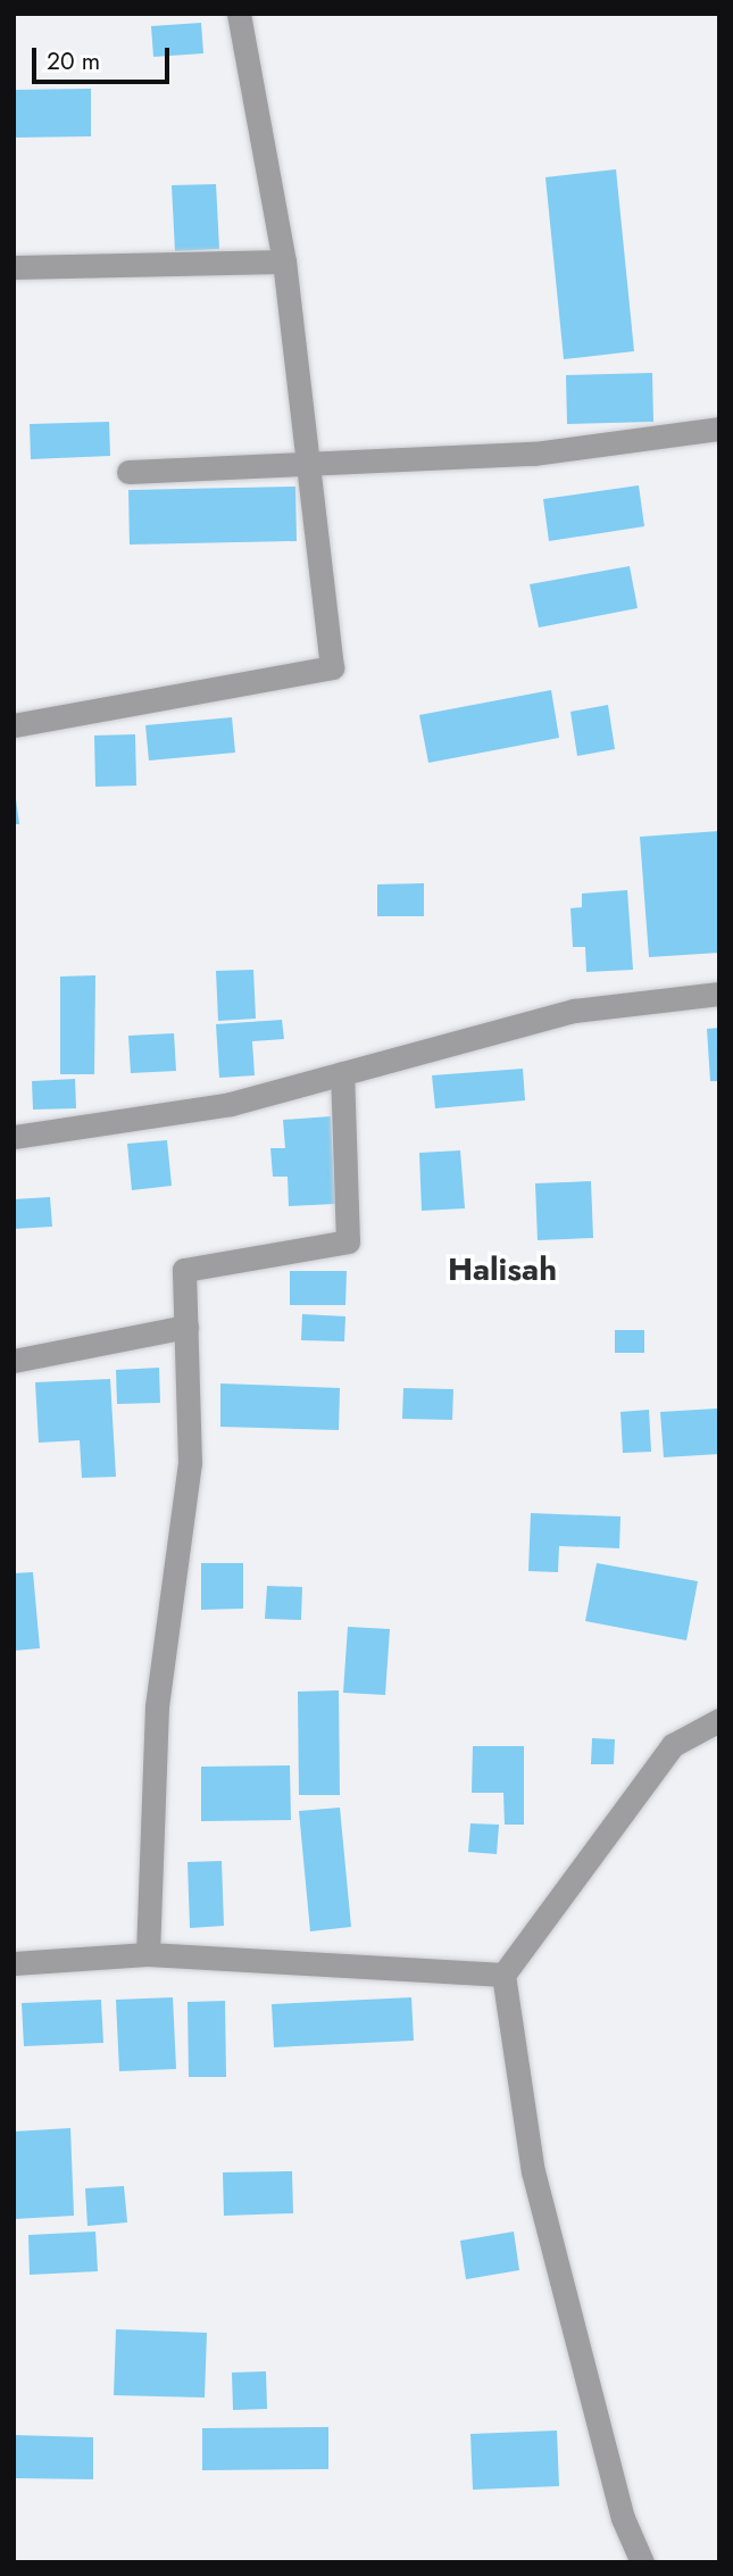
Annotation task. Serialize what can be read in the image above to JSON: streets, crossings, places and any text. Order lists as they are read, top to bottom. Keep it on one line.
{"districts":["Halisah"],"scale_bar":"20 m"}
